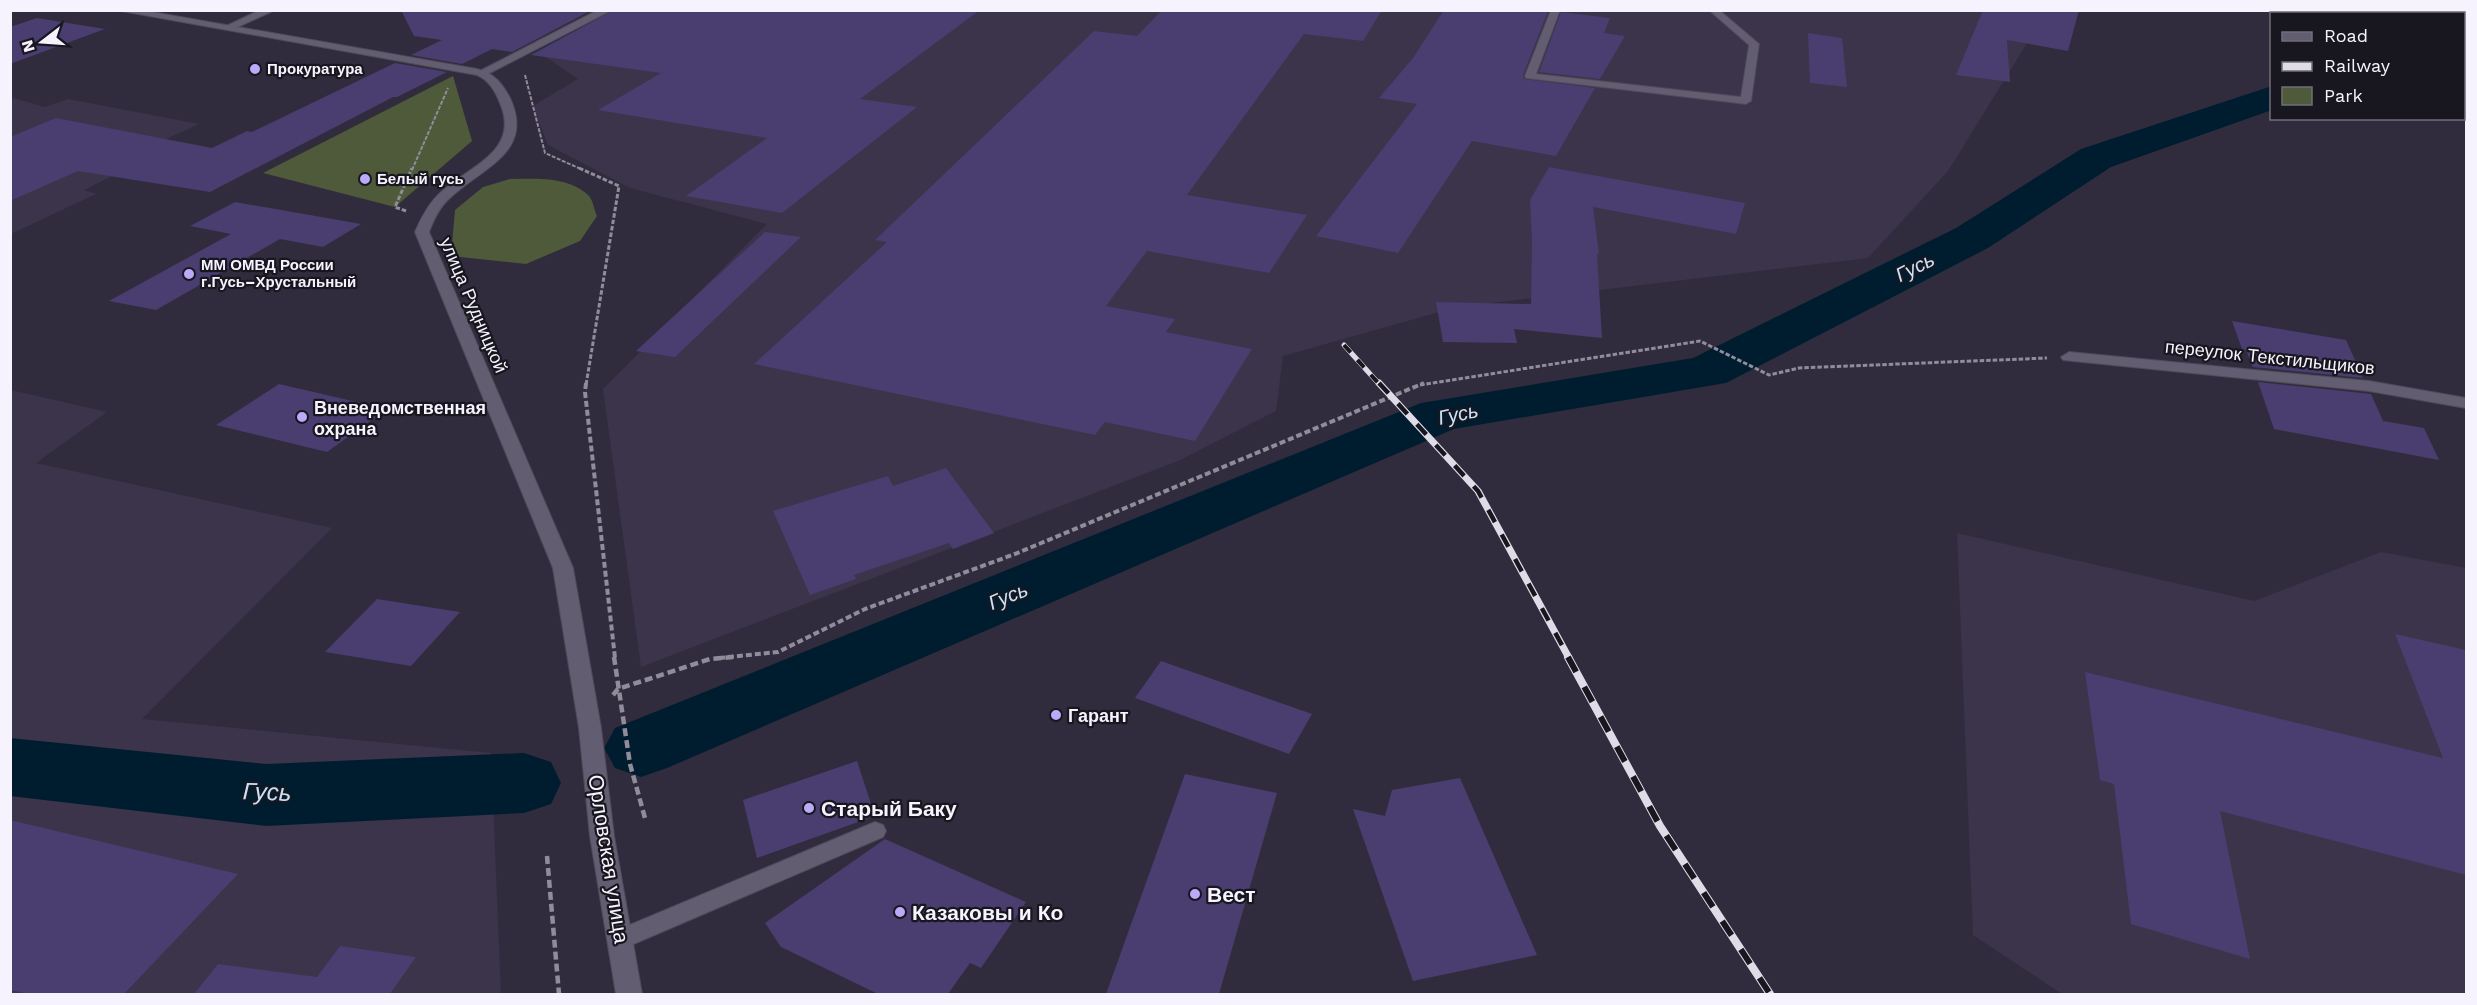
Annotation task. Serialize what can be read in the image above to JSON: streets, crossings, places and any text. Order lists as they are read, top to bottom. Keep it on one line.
{"streets":{"street":["улица Рудницкой","переулок Текстильщиков","Орловская улица"]},"crossings":[["улица Рудницкой","Орловская улица"]],"water":["Гусь"],"places":["Прокуратура","Белый гусь","ММ ОМВД России г.Гусь–Хрустальный","Вневедомственная охрана","Гарант","Старый Баку","Вест","Казаковы и Ко"],"legend":["Road","Railway","Park"],"north":"left"}
